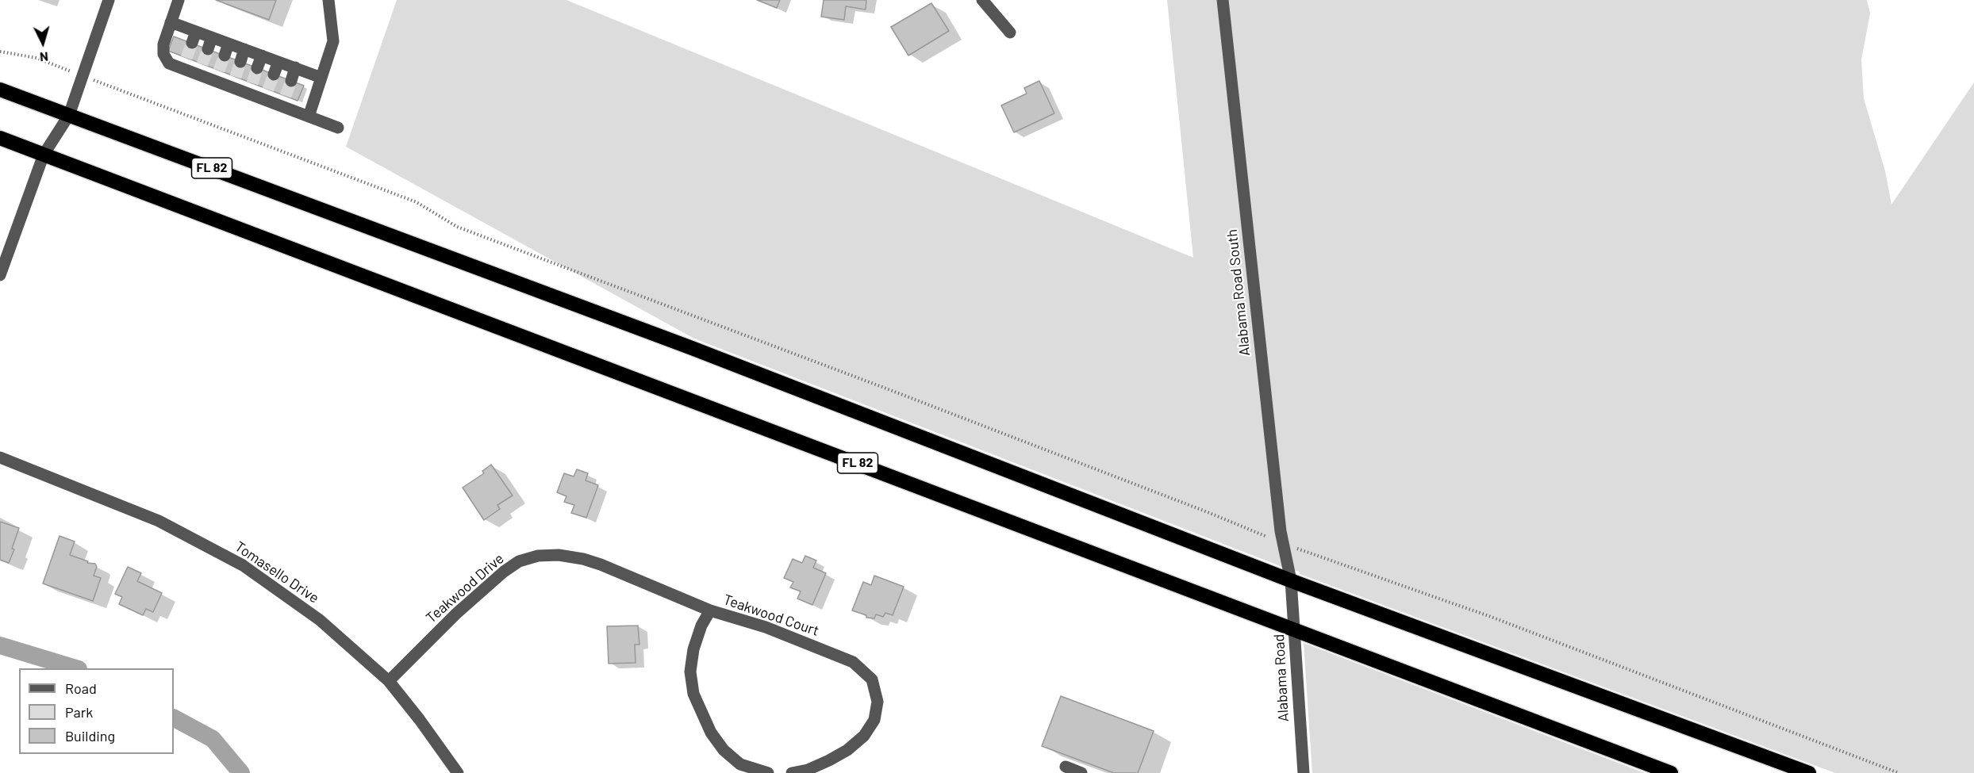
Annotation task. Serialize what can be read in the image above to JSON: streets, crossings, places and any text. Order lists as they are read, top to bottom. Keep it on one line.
{"streets":{"highway":["FL 82"],"street":["Alabama Road South","Tomasello Drive","Teakwood Drive","Teakwood Court","Alabama Road"]},"crossings":[["FL 82","Alabama Road South"],["FL 82","Alabama Road"],["Alabama Road South","Alabama Road"],["Tomasello Drive","Teakwood Drive"],["Teakwood Drive","Teakwood Court"]],"legend":["Road","Park","Building"],"north":"bottom"}
